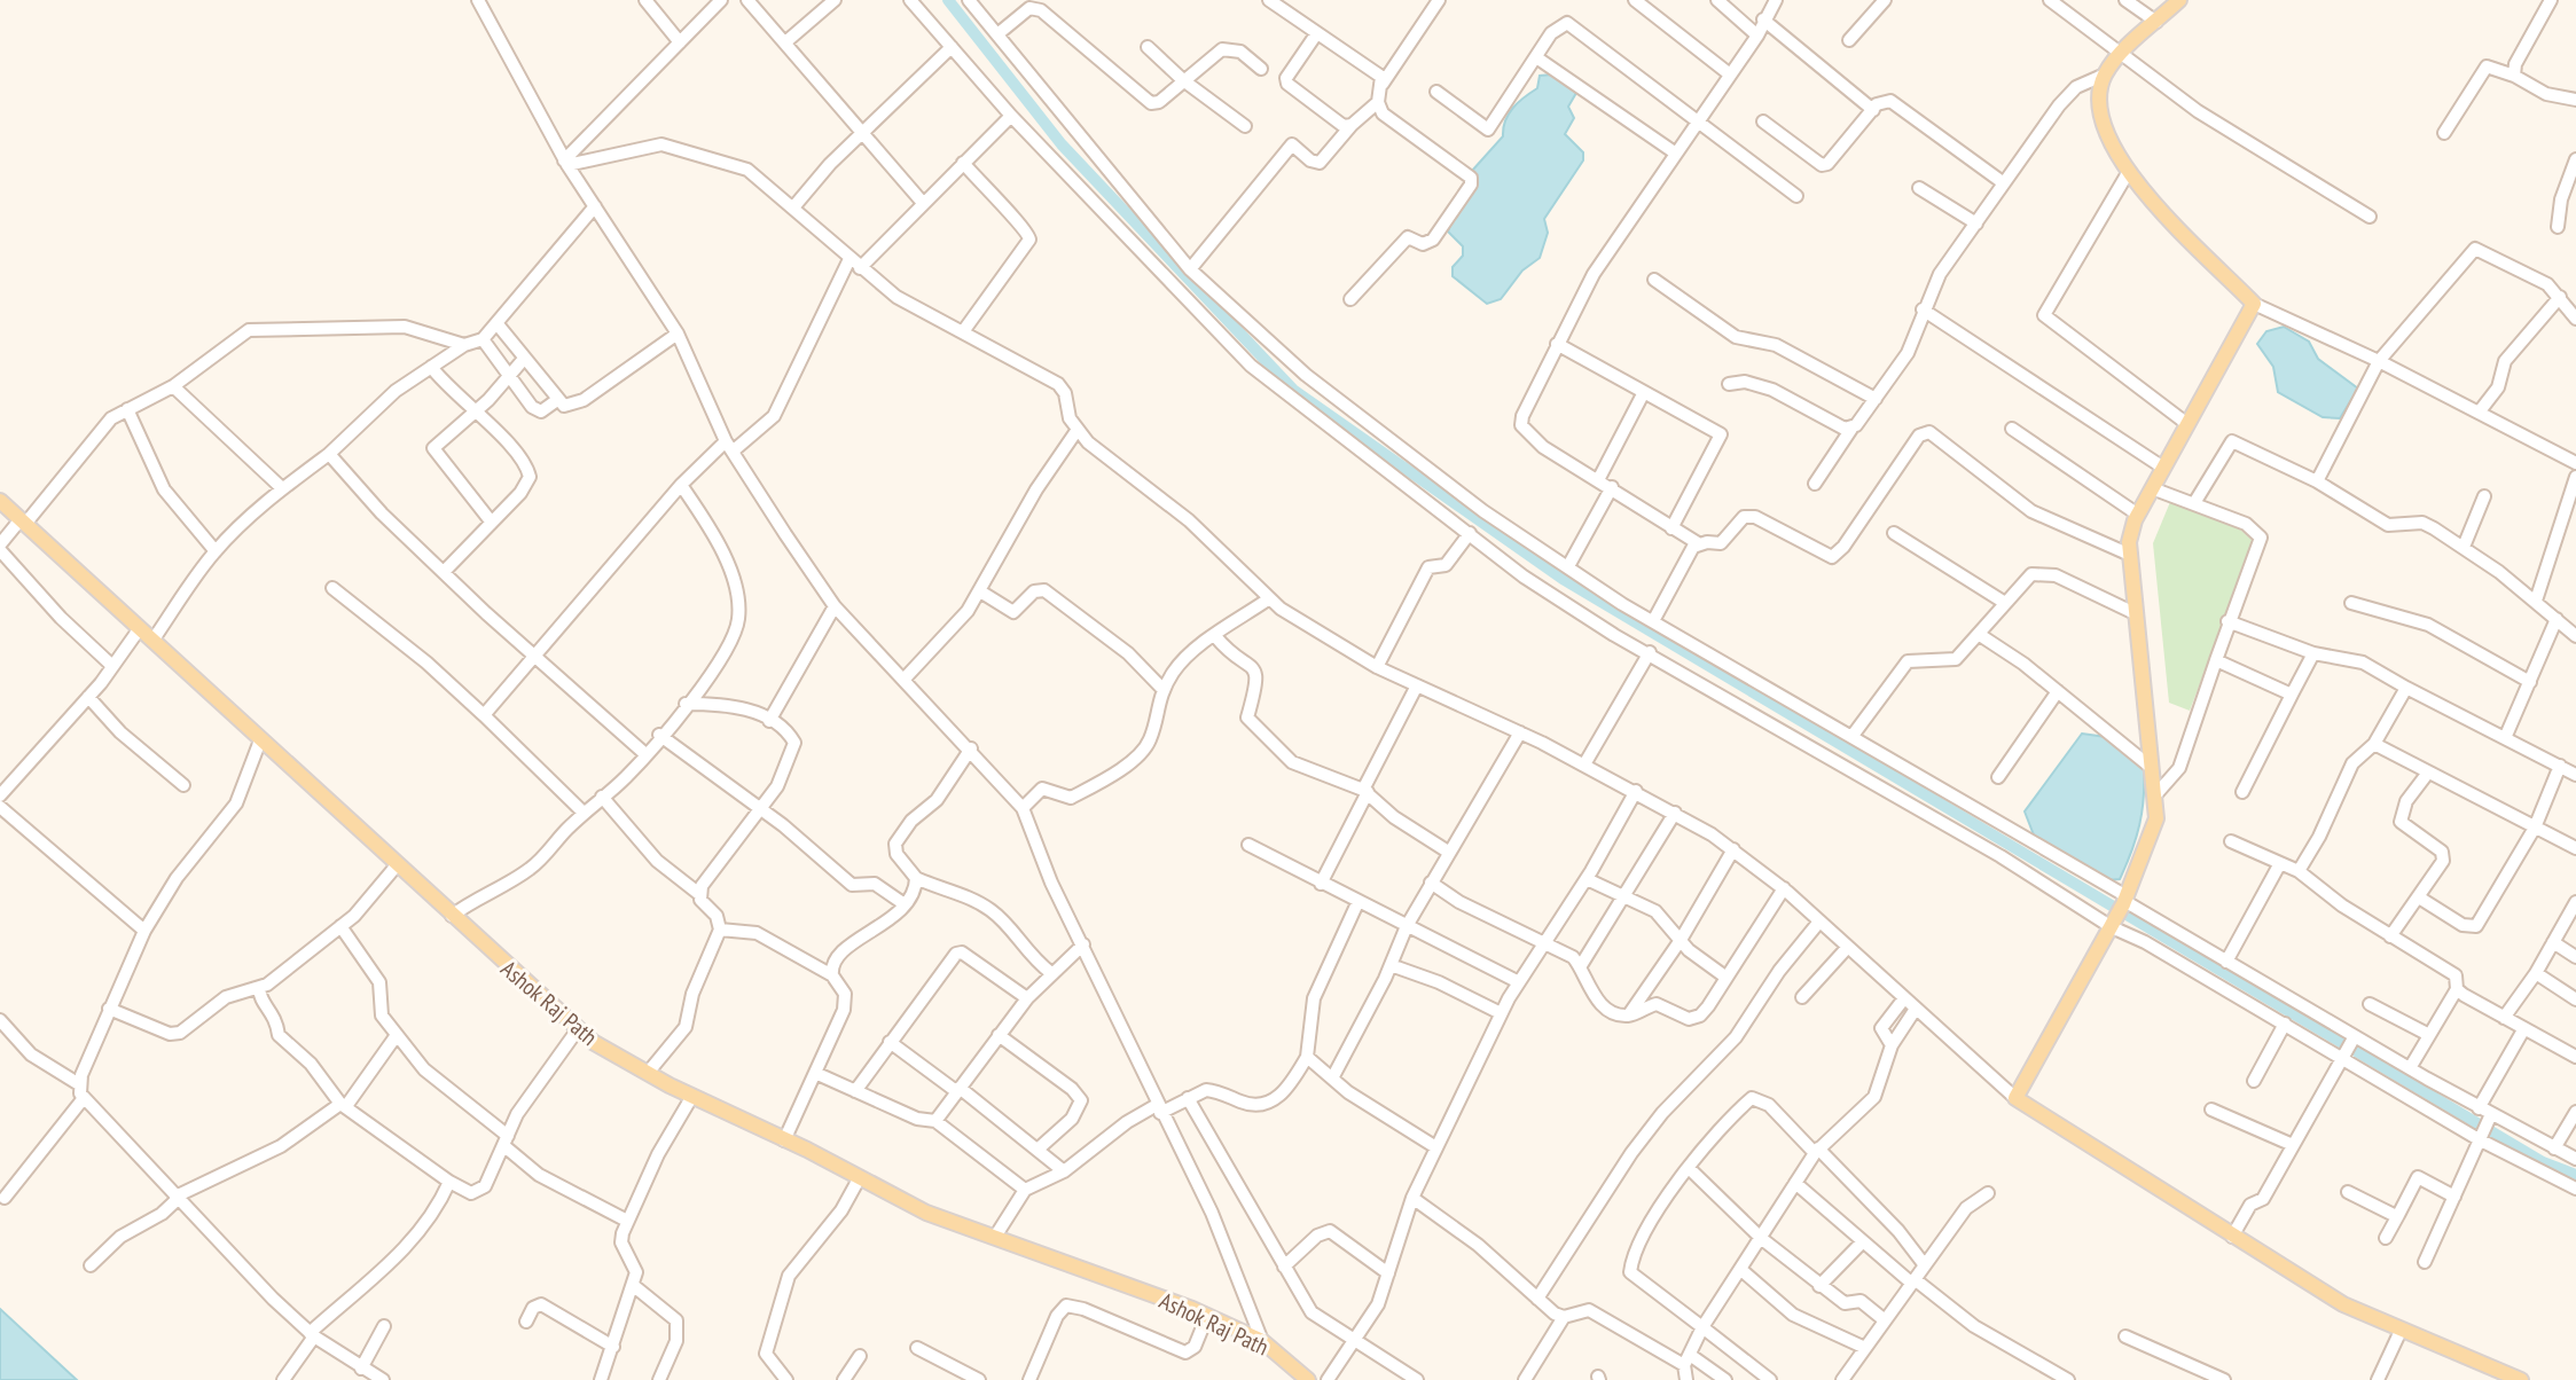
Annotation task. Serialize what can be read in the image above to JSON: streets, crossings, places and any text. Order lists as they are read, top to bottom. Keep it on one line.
{"streets":{"main road":["Ashok Raj Path"]}}
